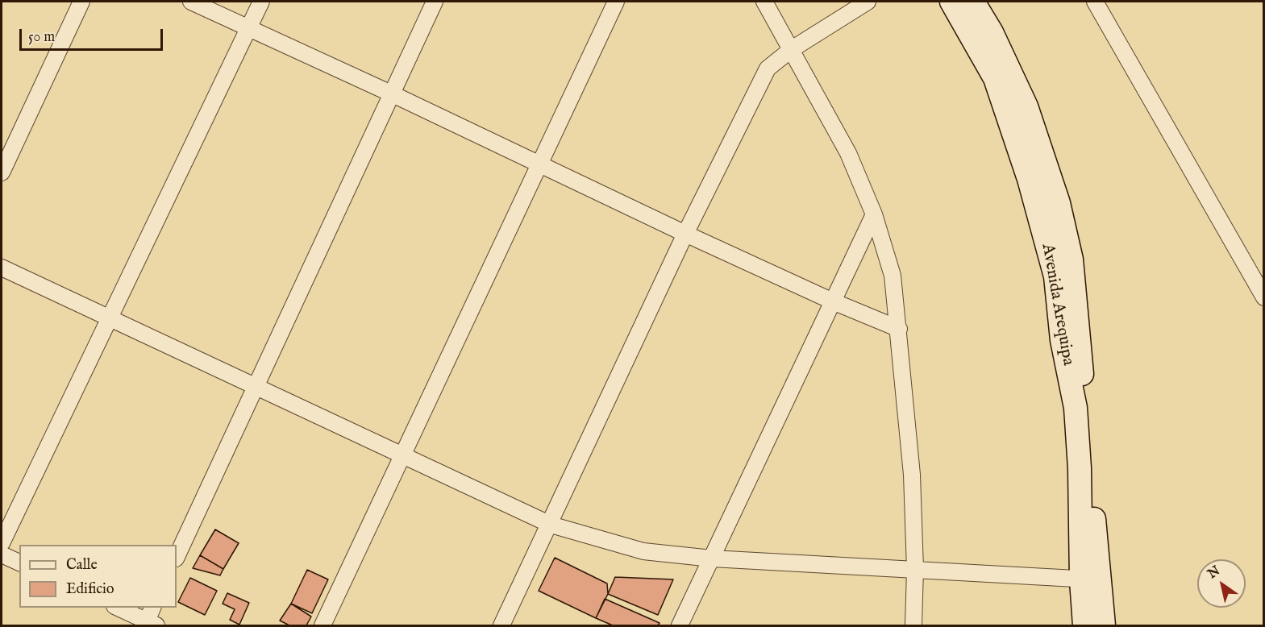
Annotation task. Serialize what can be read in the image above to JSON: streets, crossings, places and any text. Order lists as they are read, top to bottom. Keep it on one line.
{"streets":{"street":["Avenida Arequipa"]},"legend":["Calle","Edificio"],"scale_bar":"50 m","north":"top left"}
